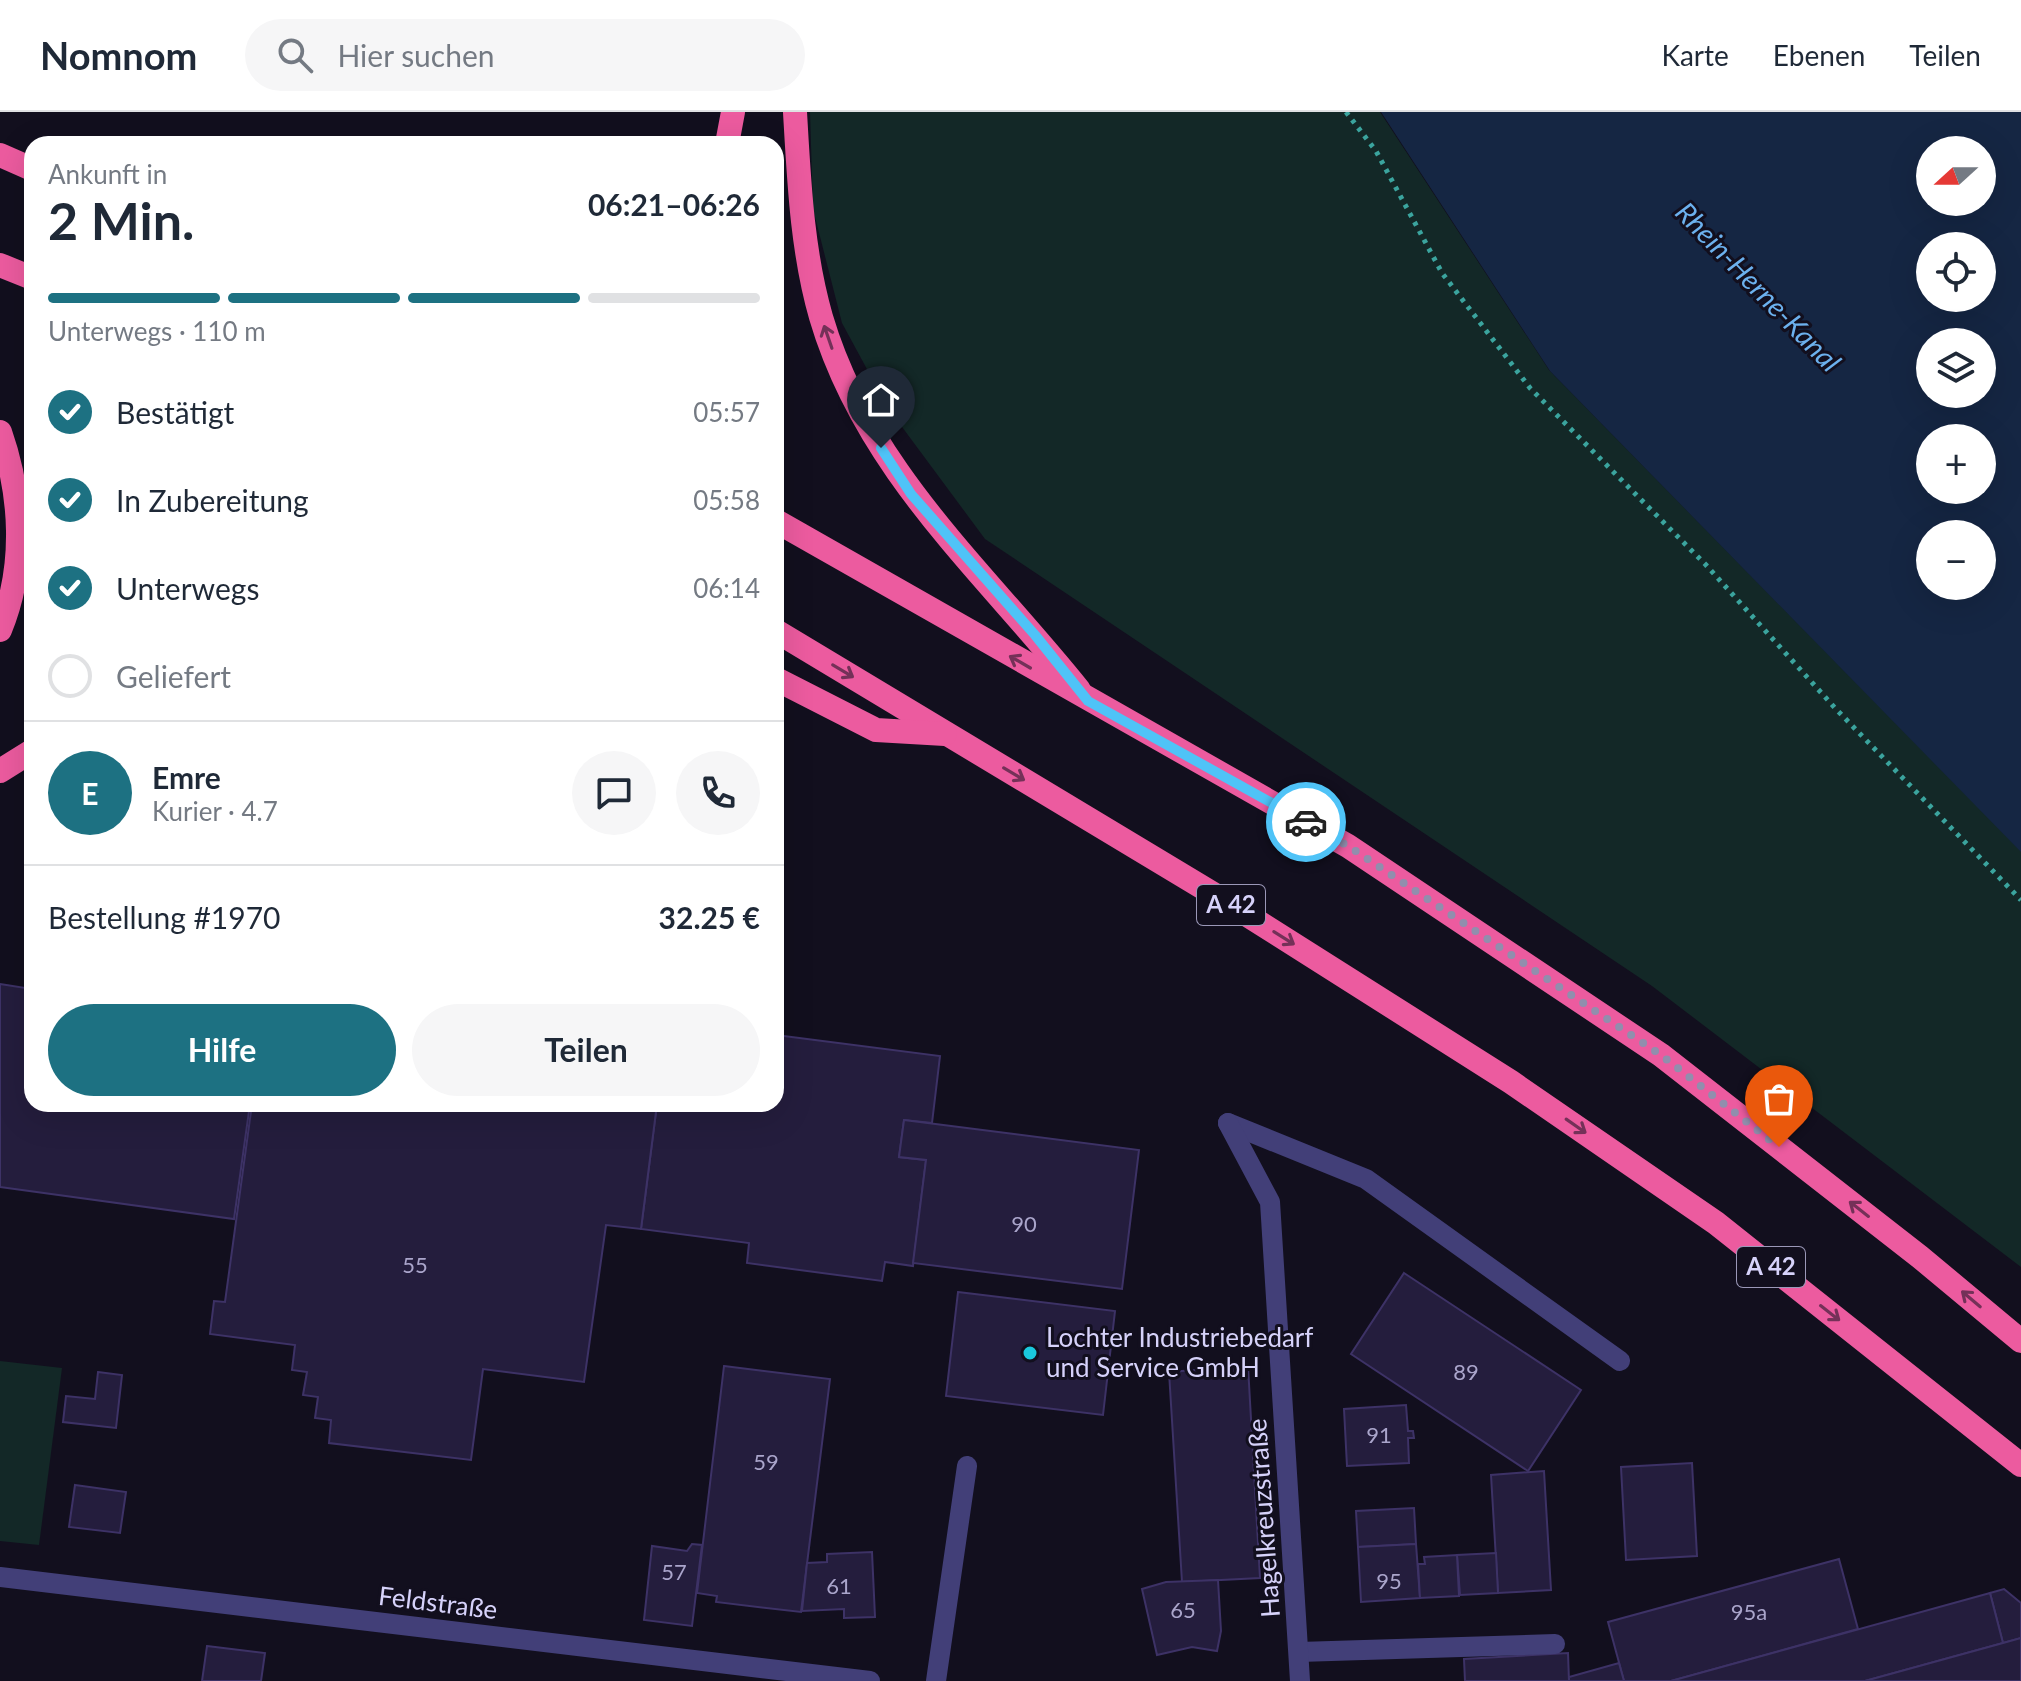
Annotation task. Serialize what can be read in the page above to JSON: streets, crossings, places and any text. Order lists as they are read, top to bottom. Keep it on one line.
{"streets":{"highway":["A 42"],"street":["Hagelkreuzstraße","Feldstraße"]},"water":["Rhein-Herne-Kanal"],"places":["Lochter Industriebedarf und Service GmbH"],"house_numbers":["90","55","89","91","59","57","95","61","65","95a"],"north":"left","page":{"header":"Nomnom","search":"Hier suchen","nav":["Karte","Ebenen","Teilen"],"map_buttons":["+","−"],"heading":["2 Min.","Ankunft in","06:21–06:26"],"panel":["Emre","Kurier · 4.7","Bestellung #1970","32.25 €"],"bar":"Unterwegs · 110 m","list":[["Bestätigt","05:57"],["In Zubereitung","05:58"],["Unterwegs","06:14"],"Geliefert"],"round":"E","buttons":["Hilfe","Teilen"]}}
